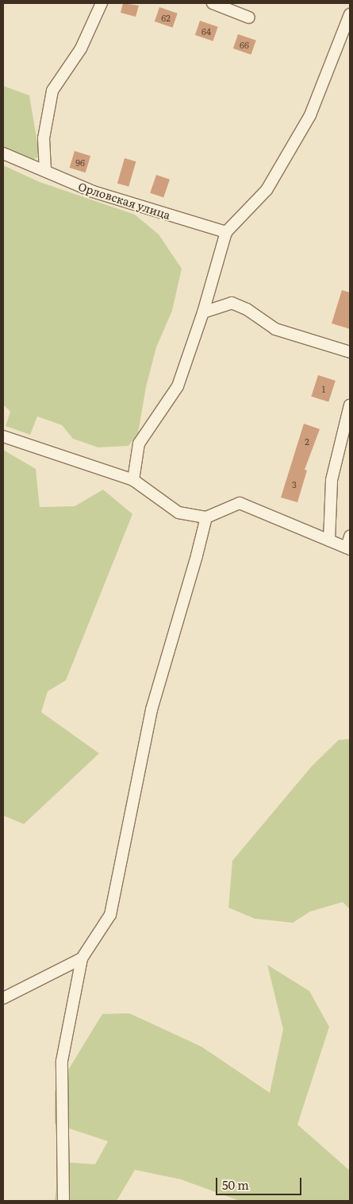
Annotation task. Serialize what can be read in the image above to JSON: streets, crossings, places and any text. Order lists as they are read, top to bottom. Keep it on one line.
{"streets":{"street":["Орловская улица"]},"house_numbers":["62","64","66","96","1","2","3"],"scale_bar":"50 m"}
